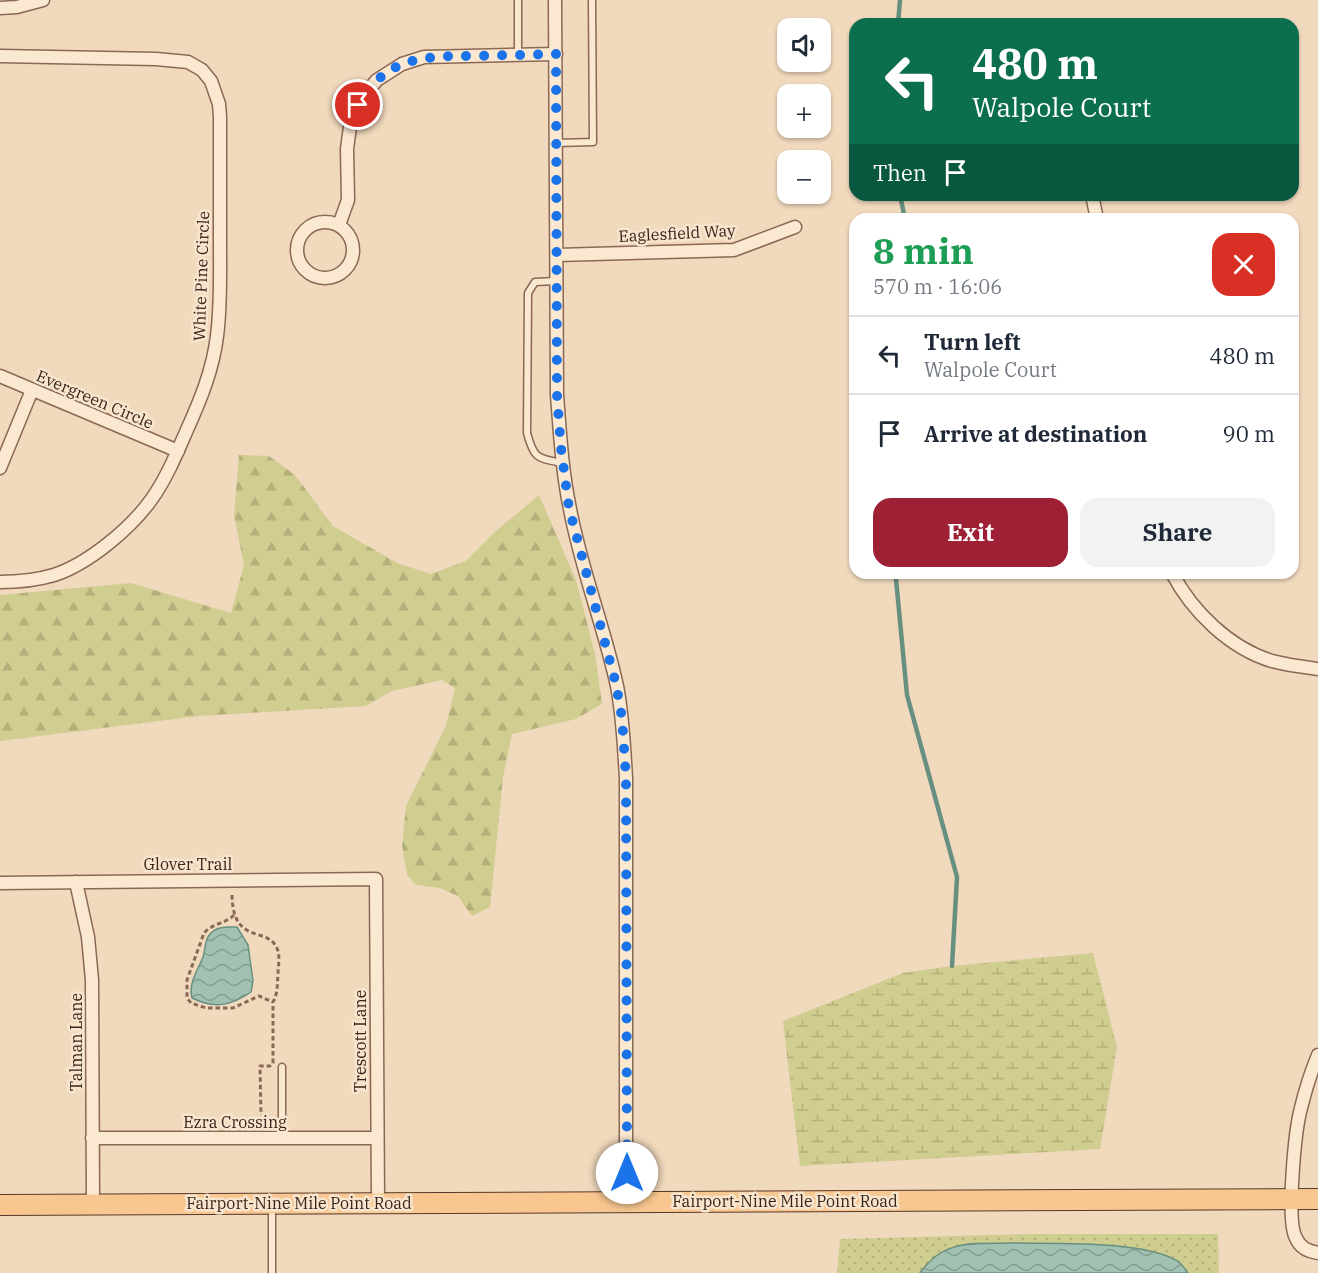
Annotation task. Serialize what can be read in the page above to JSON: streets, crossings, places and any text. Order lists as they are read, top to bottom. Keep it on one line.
{"streets":{"main road":["Fairport-Nine Mile Point Road"],"street":["Eaglesfield Way","White Pine Circle","Evergreen Circle","Glover Trail","Trescott Lane","Talman Lane","Ezra Crossing"]},"crossings":[["White Pine Circle","Evergreen Circle"],["Glover Trail","Trescott Lane"],["Glover Trail","Talman Lane"],["Trescott Lane","Ezra Crossing"],["Trescott Lane","Fairport-Nine Mile Point Road"],["Talman Lane","Ezra Crossing"],["Talman Lane","Fairport-Nine Mile Point Road"]],"page":{"map_buttons":["+","−"],"turn":["480 m","Walpole Court"],"then":"Then","heading":["8 min","570 m · 16:06"],"list":[{"name":"Turn left","note":"Walpole Court","value":"480 m"},{"name":"Arrive at destination","value":"90 m"}],"buttons":["Exit","Share"]}}
